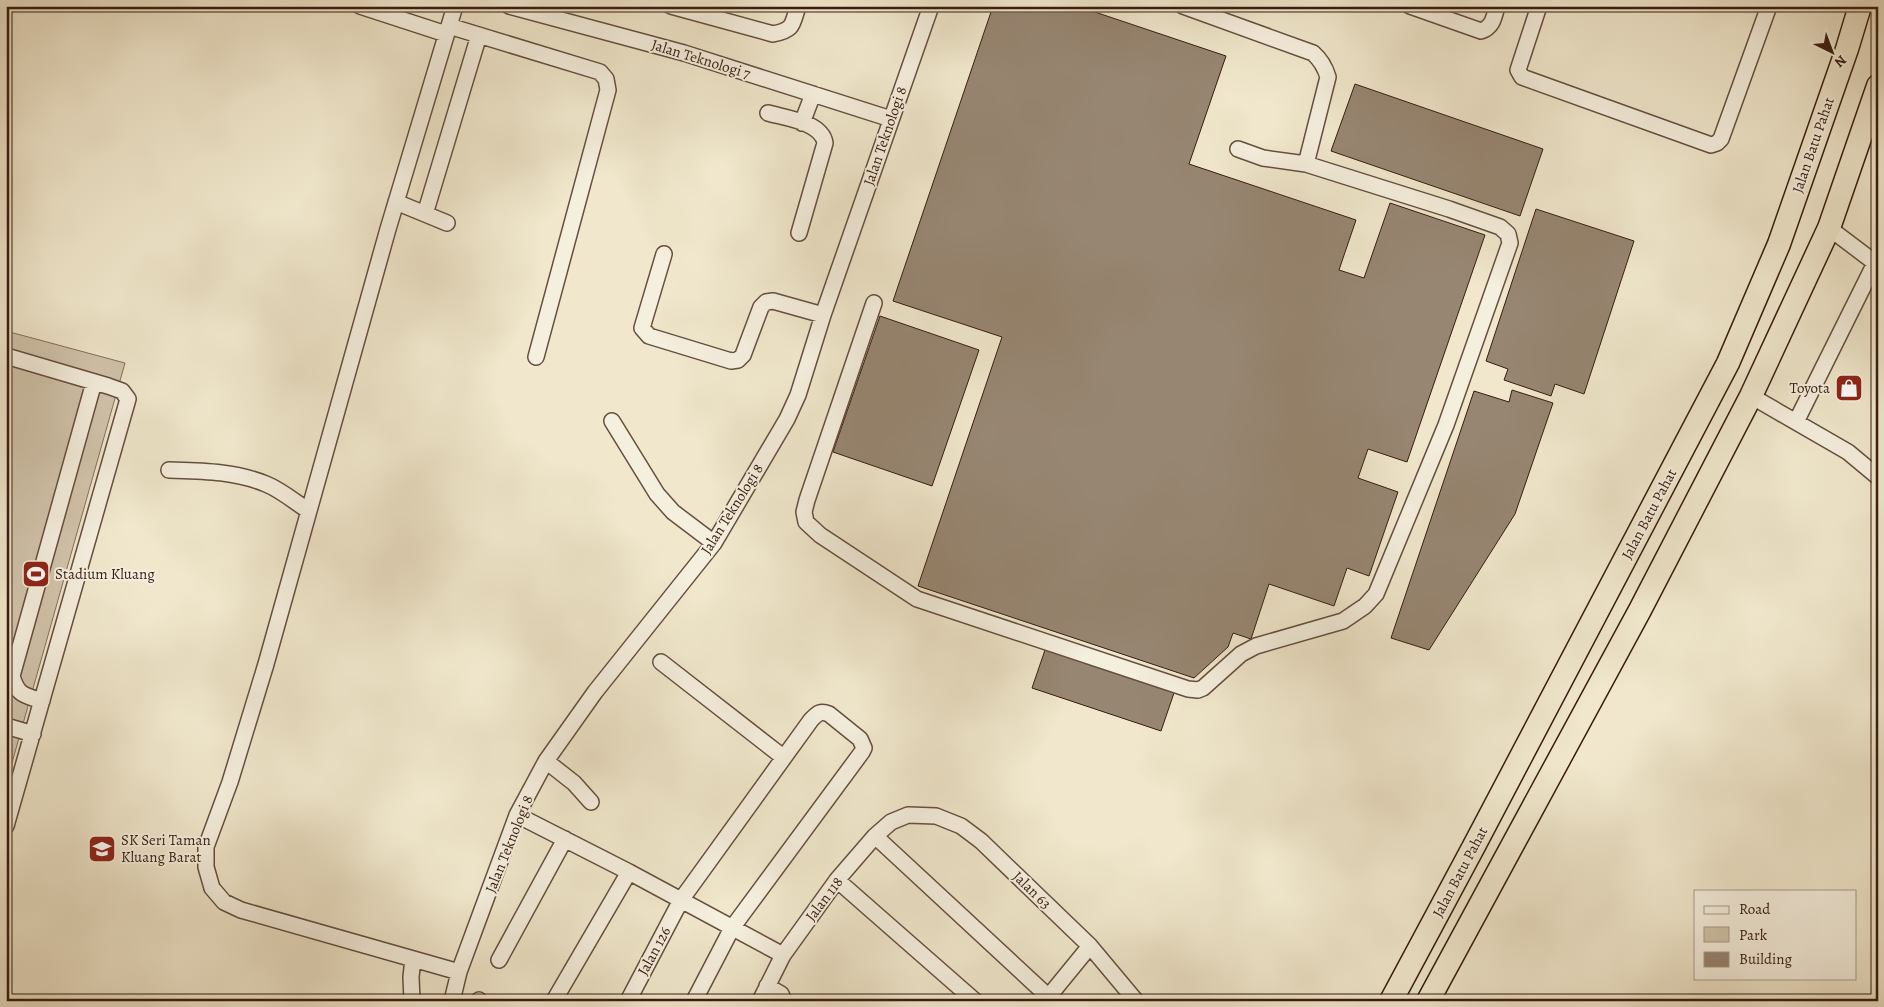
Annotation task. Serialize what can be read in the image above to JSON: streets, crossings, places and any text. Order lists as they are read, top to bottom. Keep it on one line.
{"streets":{"highway":["Jalan Batu Pahat"],"street":["Jalan Teknologi 7","Jalan Teknologi 8","Jalan 63","Jalan 118","Jalan 126"]},"crossings":[["Jalan Teknologi 7","Jalan Teknologi 8"],["Jalan 63","Jalan 118"]],"places":{"shop":["Toyota"],"sports":["Stadium Kluang"],"school or university":["SK Seri Taman Kluang Barat"]},"legend":["Road","Park","Building"],"north":"bottom right"}
